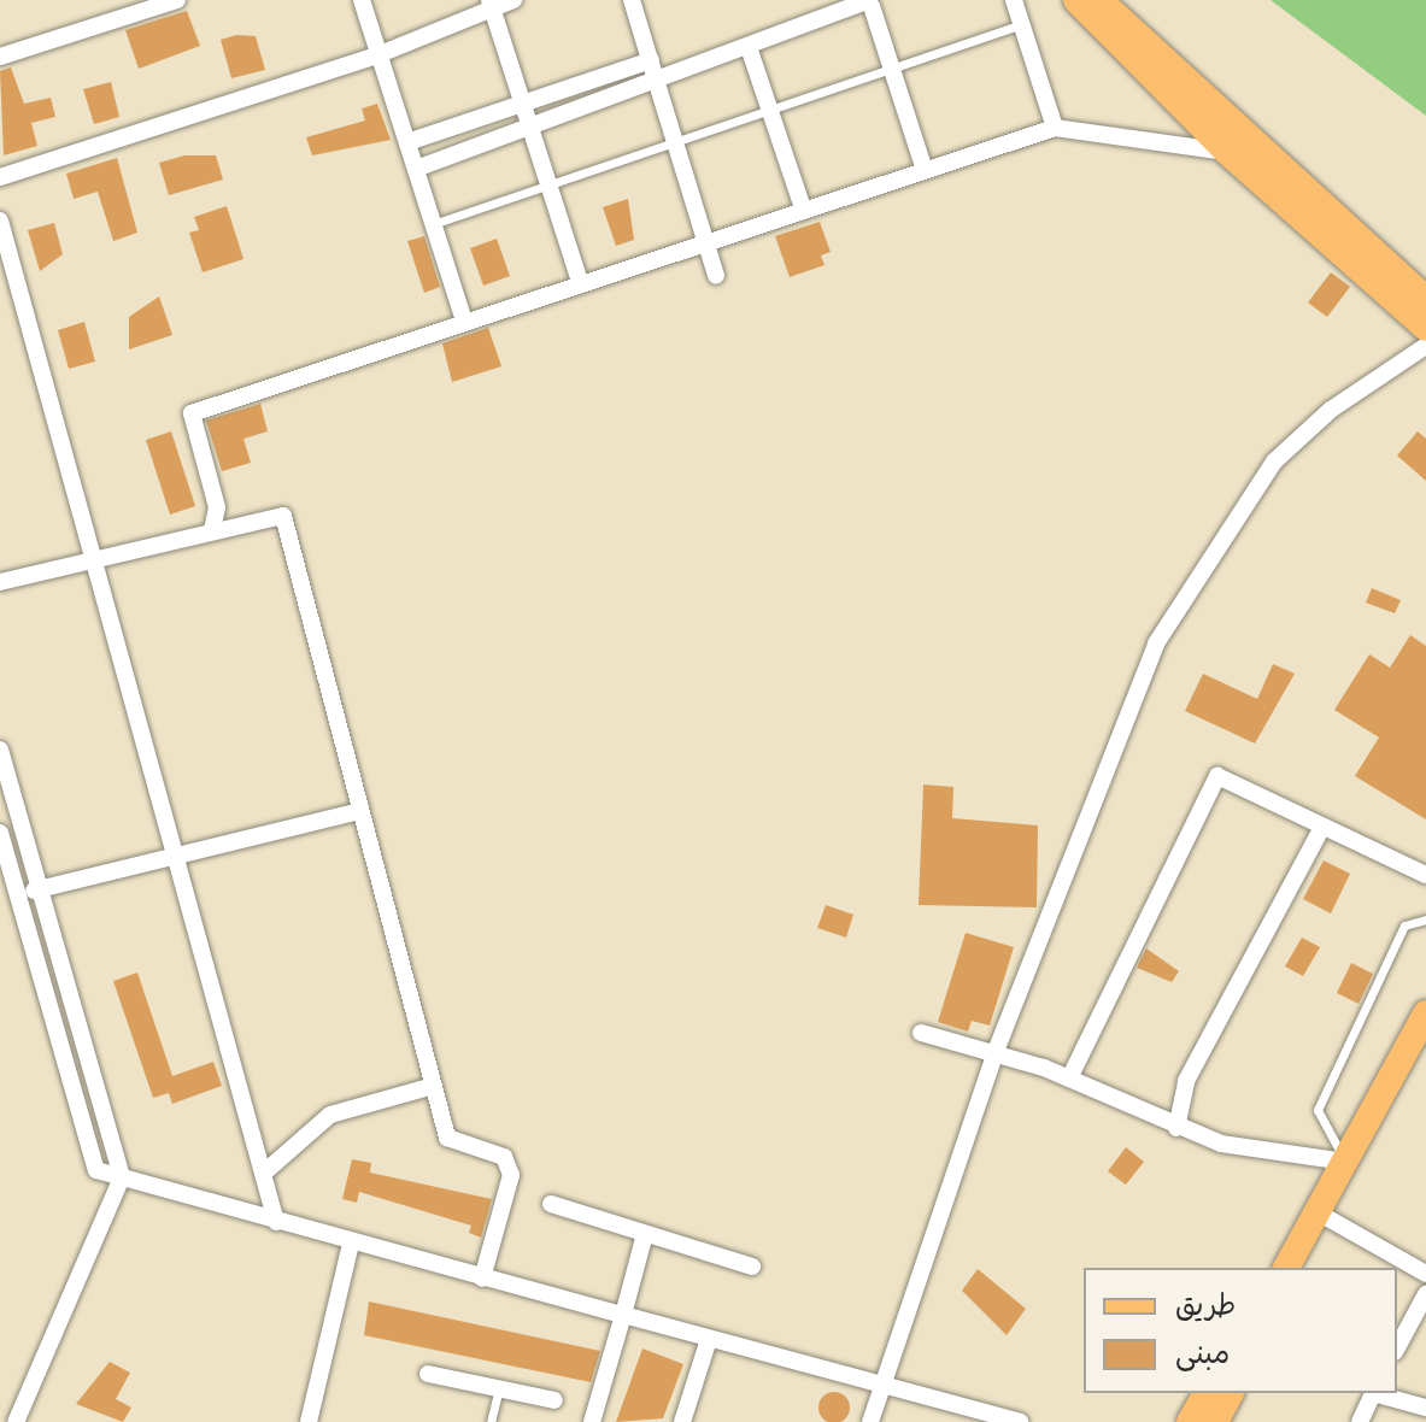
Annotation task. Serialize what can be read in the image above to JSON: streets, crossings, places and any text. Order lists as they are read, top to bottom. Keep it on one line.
{"legend":["طريق","مبنى"]}
